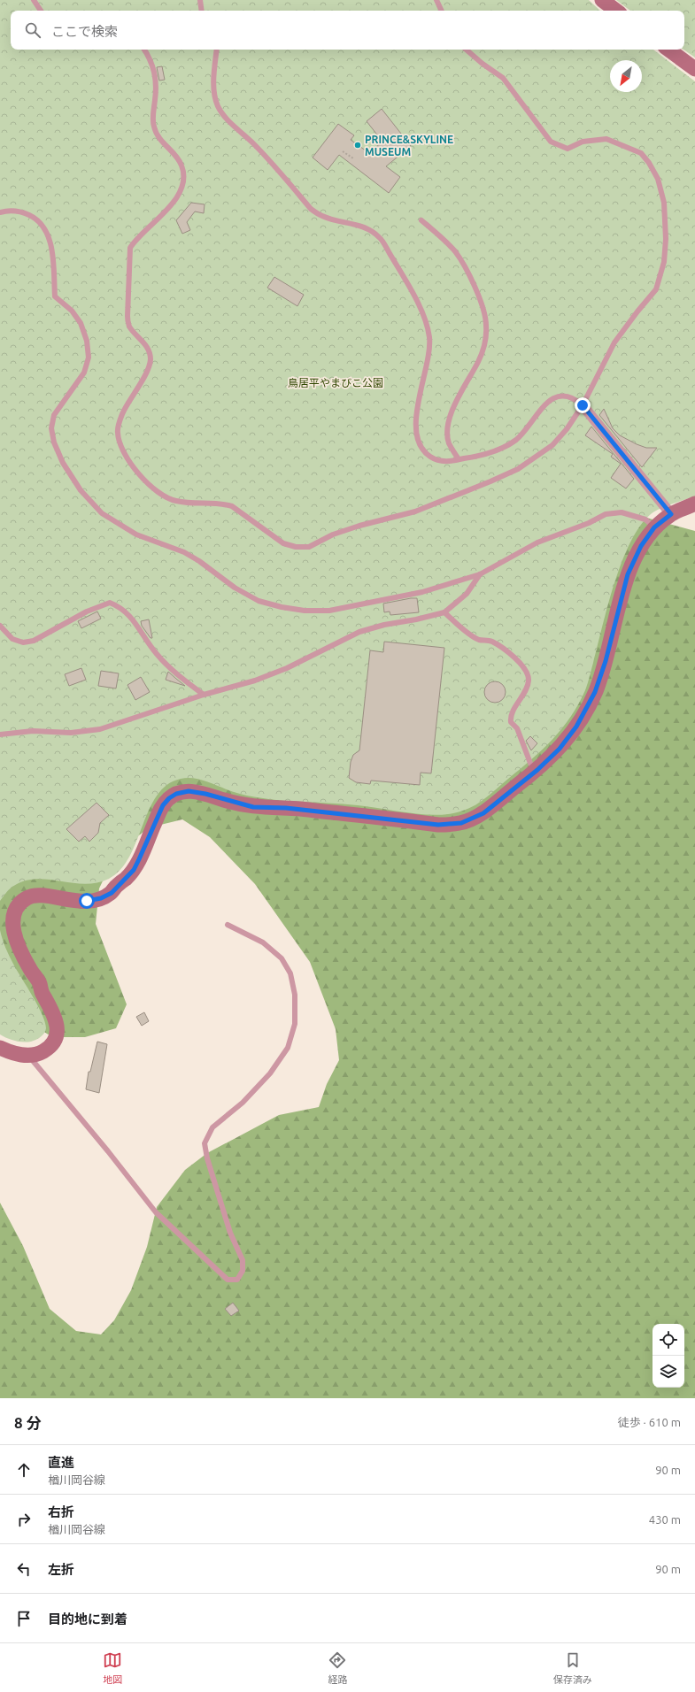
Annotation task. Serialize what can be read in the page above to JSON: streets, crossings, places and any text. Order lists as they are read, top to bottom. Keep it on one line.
{"parks":["鳥居平やまびこ公園"],"places":["PRINCE&SKYLINE MUSEUM"],"north":"bottom left","page":{"search":"ここで検索","heading":["8 分","徒歩 · 610 m"],"list":[["直進","楢川岡谷線","90 m"],["右折","楢川岡谷線","430 m"],["左折","90 m"],"目的地に到着"],"nav":["地図","経路","保存済み"]}}
